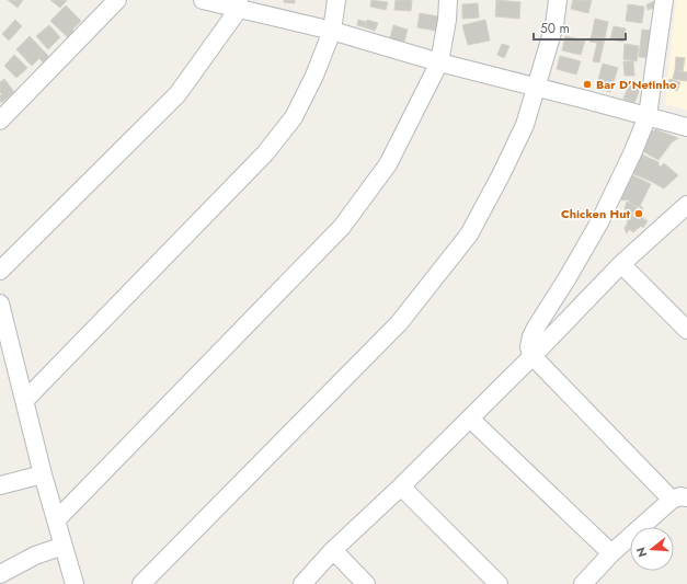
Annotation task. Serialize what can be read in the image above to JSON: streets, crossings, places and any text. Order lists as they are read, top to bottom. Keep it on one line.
{"places":["Bar D’Netinho","Chicken Hut"],"scale_bar":"50 m","north":"left"}
